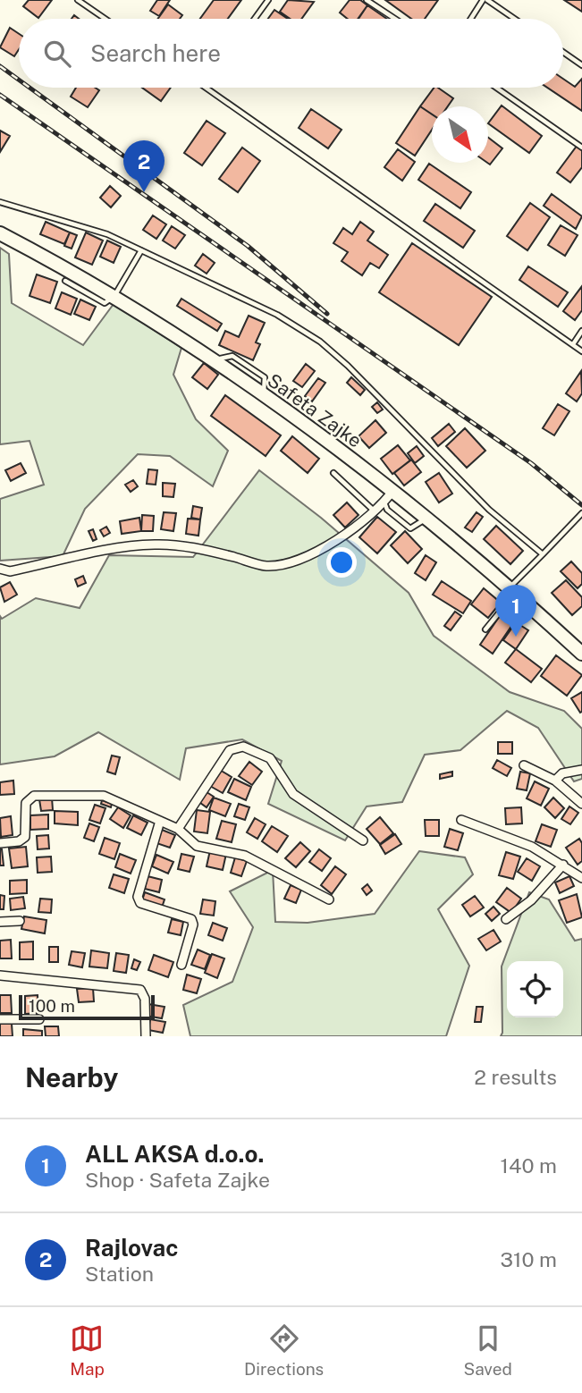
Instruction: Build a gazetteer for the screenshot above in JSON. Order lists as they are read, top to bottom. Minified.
{"streets":{"main road":["Safeta Zajke"]},"scale_bar":"100 m","north":"bottom right","page":{"search":"Search here","pins":["2","1"],"scale":"100 m","heading":["Nearby","2 results"],"list":[{"mark":"1","name":"ALL AKSA d.o.o.","note":"Shop · Safeta Zajke","value":"140 m"},{"mark":"2","name":"Rajlovac","note":"Station","value":"310 m"}],"nav":["Map","Directions","Saved"]}}
